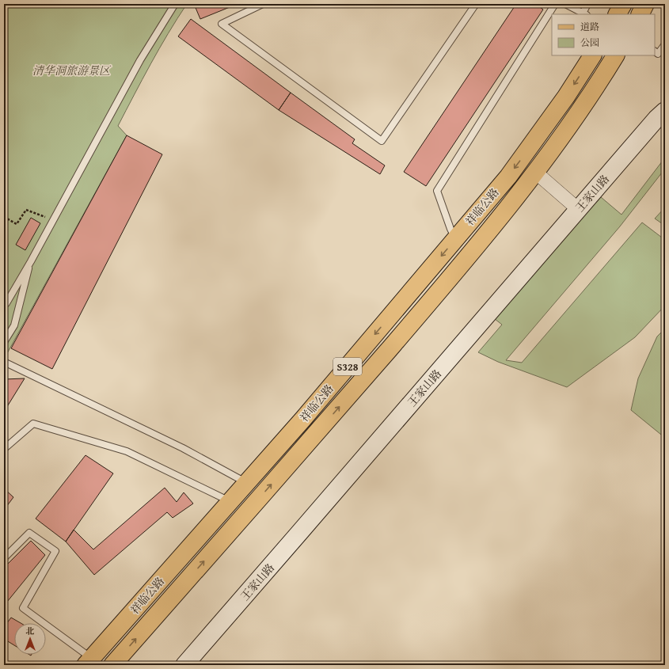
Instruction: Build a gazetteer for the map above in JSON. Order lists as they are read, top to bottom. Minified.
{"streets":{"main road":["祥临公路","S328"],"street":["王家山路"]},"parks":["清华洞旅游景区"],"legend":["道路","公园"],"north":"top"}
